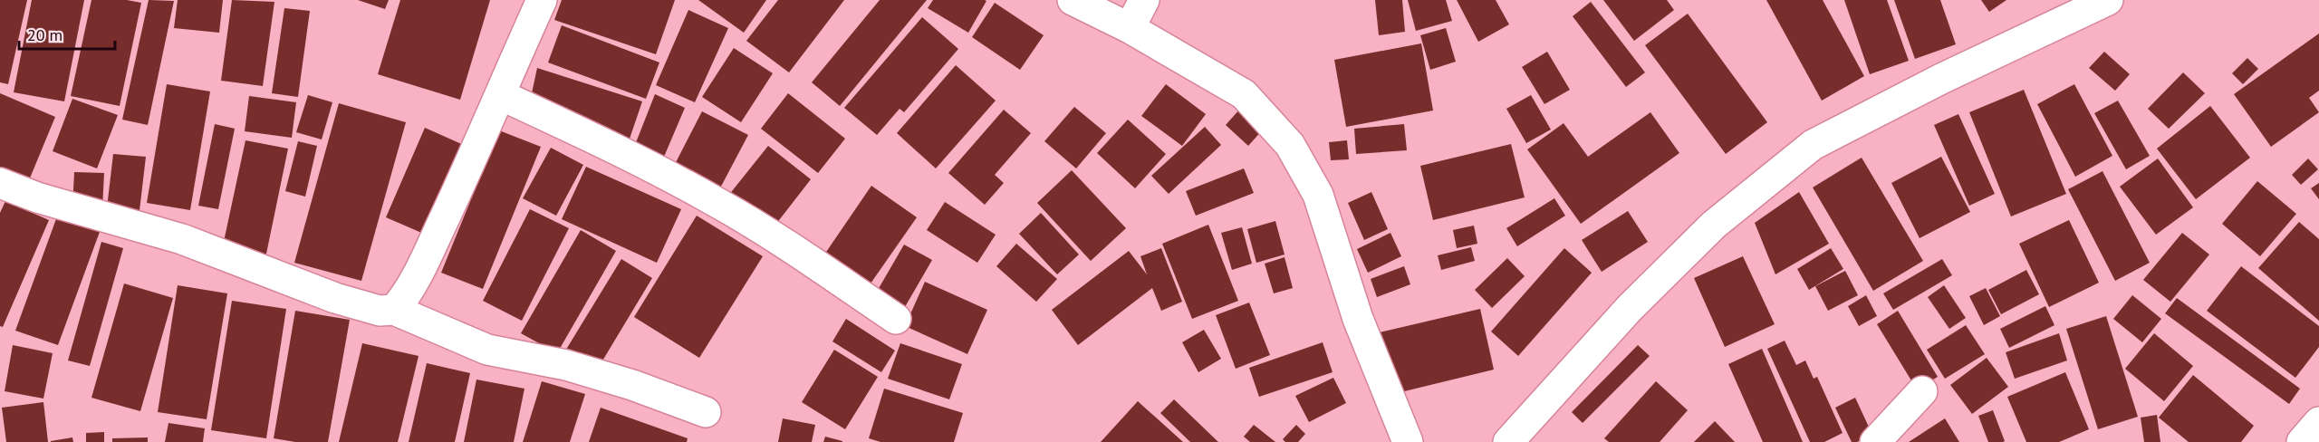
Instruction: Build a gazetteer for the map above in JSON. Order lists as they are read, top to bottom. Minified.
{"scale_bar":"20 m"}
